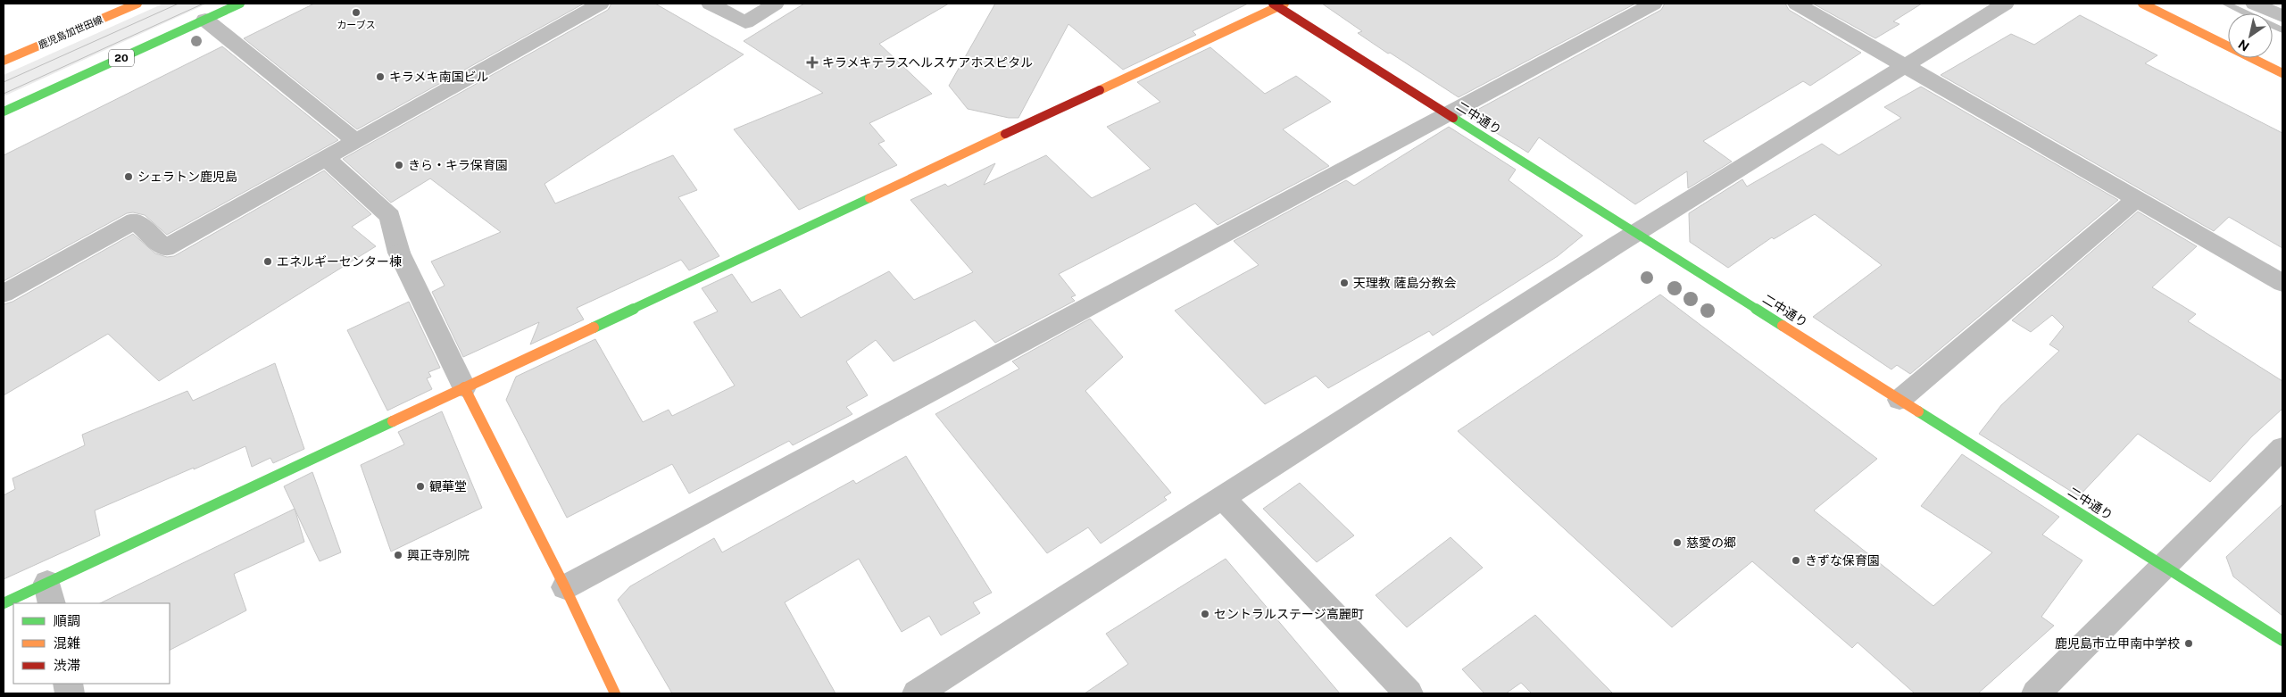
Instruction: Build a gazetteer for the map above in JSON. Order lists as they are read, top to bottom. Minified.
{"streets":{"street":["鹿児島加世田線","20","二中通り"]},"places":{"other":["カーブス","キラメキ南国ビル","きら・キラ保育園","シェラトン鹿児島","エネルギーセンター棟","天理教 薩島分教会","観華堂","慈愛の郷","興正寺別院","きずな保育園","セントラルステージ高麗町","鹿児島市立甲南中学校"],"health":["キラメキテラスヘルスケアホスピタル"]},"legend":["順調","混雑","渋滞"],"north":"bottom left"}
